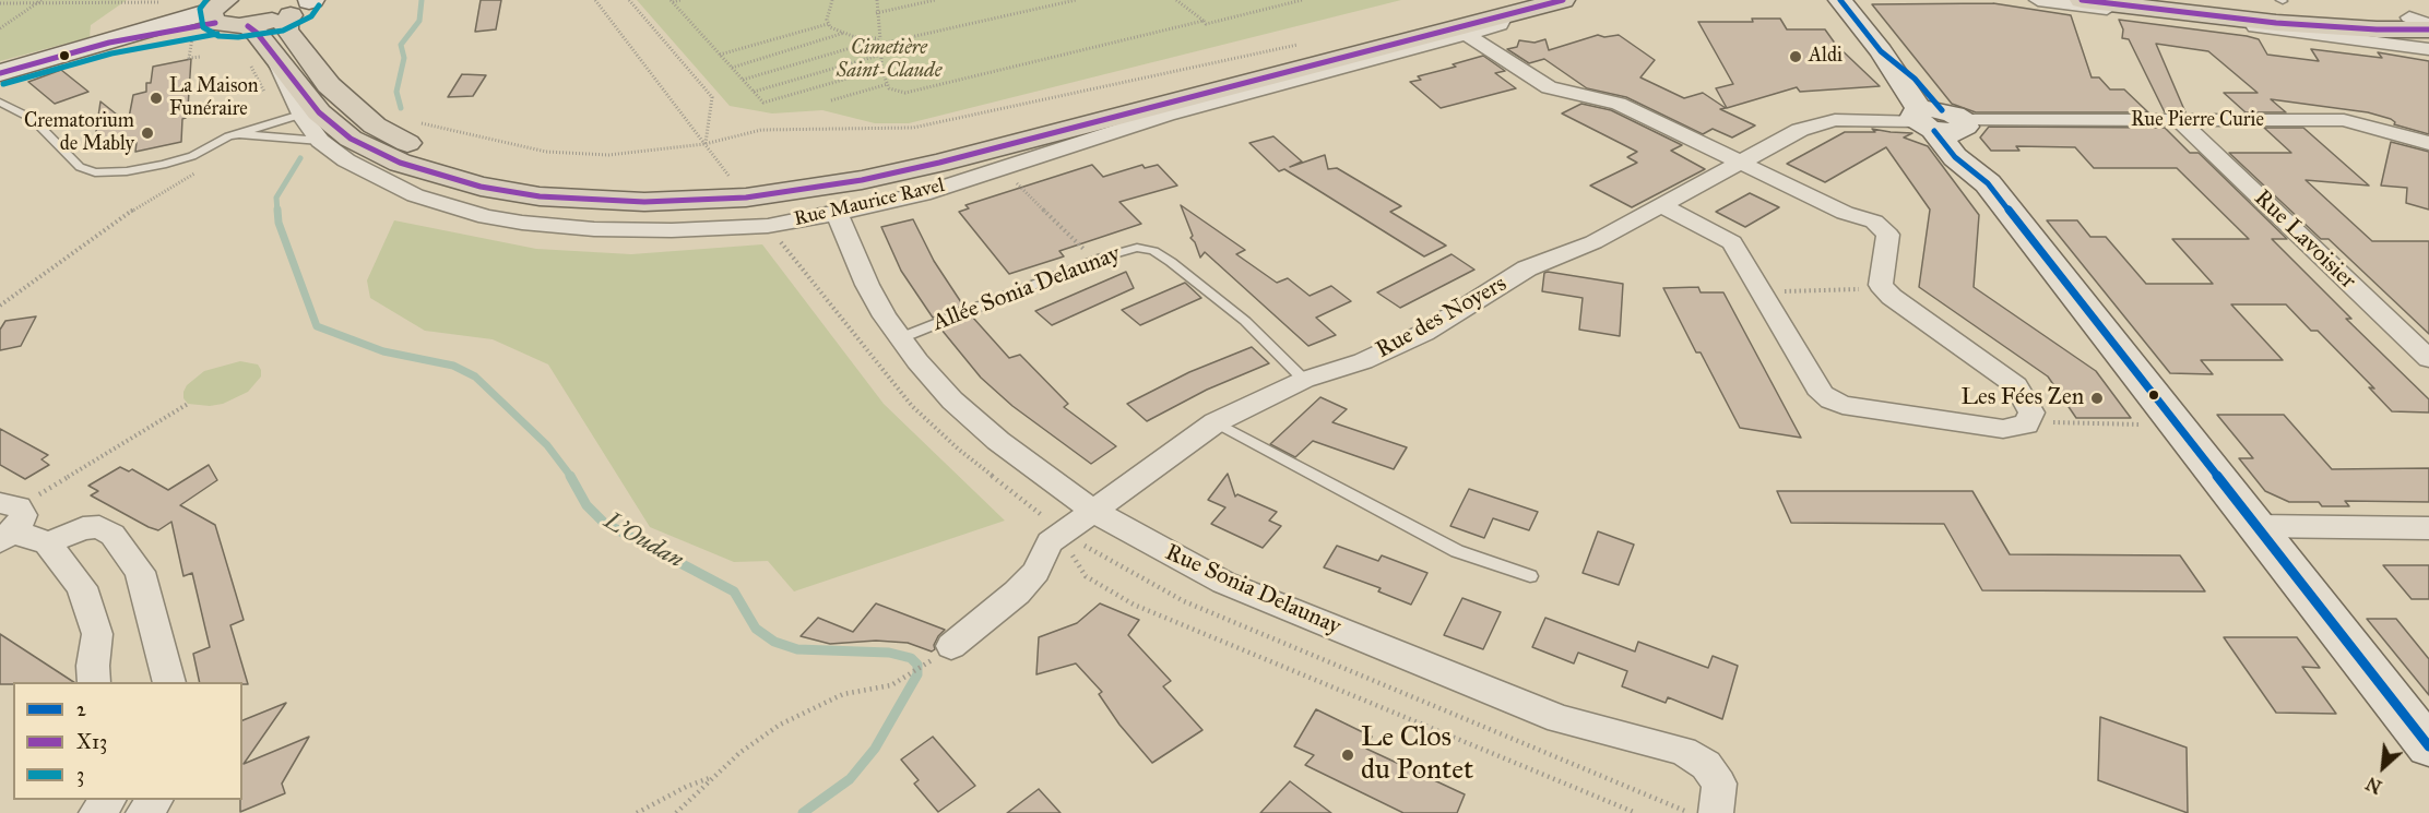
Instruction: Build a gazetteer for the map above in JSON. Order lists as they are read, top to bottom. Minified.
{"streets":{"street":["Rue Pierre Curie","Rue Maurice Ravel","Rue Lavoisier","Rue des Noyers","Rue Sonia Delaunay"],"lane":["Allée Sonia Delaunay"]},"crossings":[["Rue Pierre Curie","Rue Lavoisier"],["Rue Pierre Curie","Rue des Noyers"],["Rue Maurice Ravel","Rue Sonia Delaunay"],["Allée Sonia Delaunay","Rue des Noyers"],["Allée Sonia Delaunay","Rue Sonia Delaunay"],["Rue des Noyers","Rue Sonia Delaunay"]],"water":["L'Oudan"],"parks":["Cimetière Saint-Claude"],"places":["Aldi","La Maison Funéraire","Crematorium de Mably","Les Fées Zen","Le Clos du Pontet"],"lines":["transit line 2","transit line X13","transit line 3"],"legend":["2","X13","3"],"north":"bottom left"}
